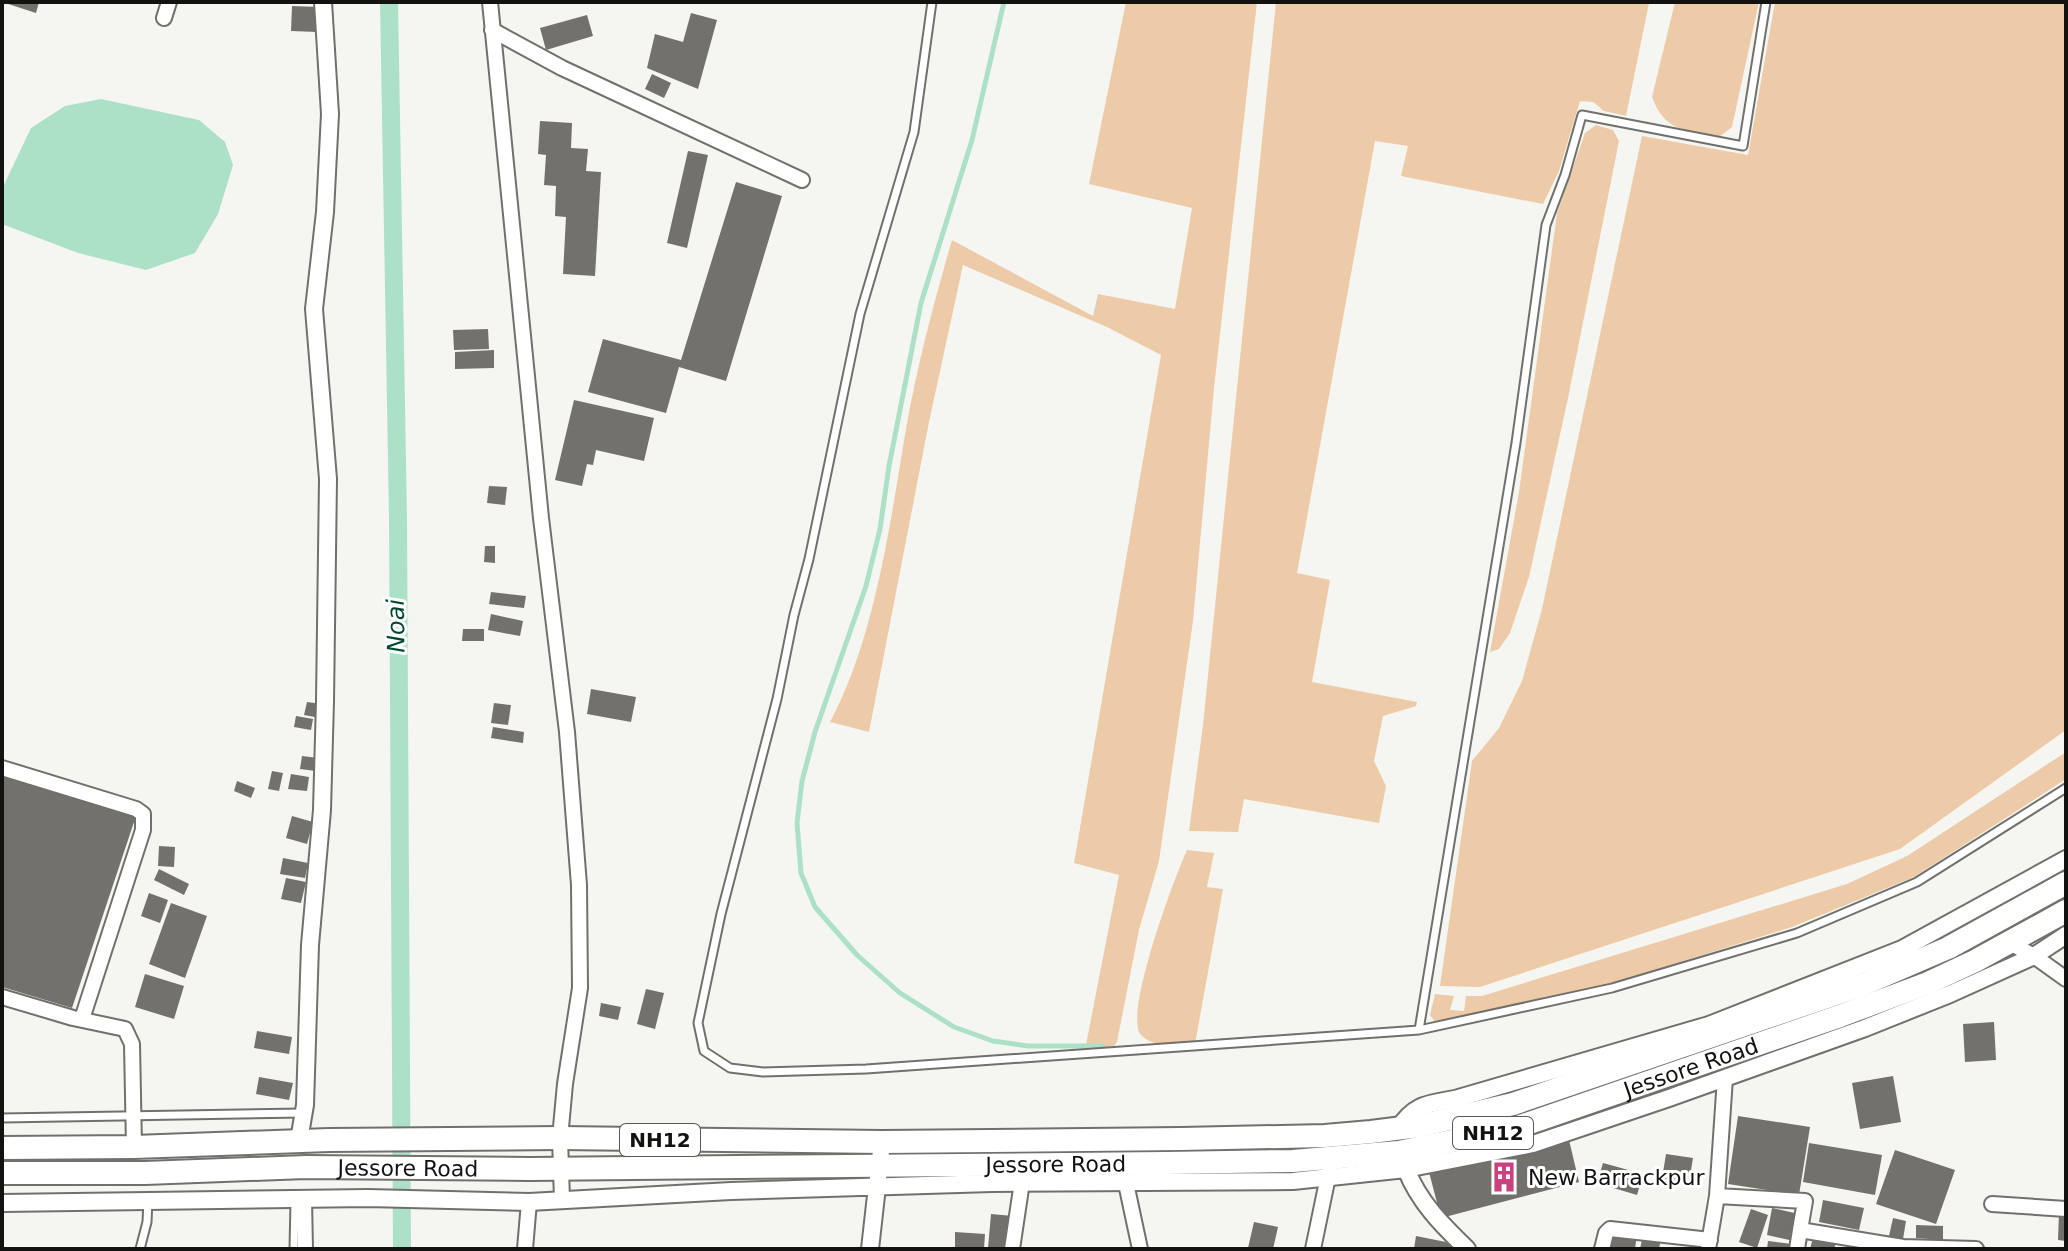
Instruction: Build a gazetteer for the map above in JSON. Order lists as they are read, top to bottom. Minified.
{"streets":{"highway":["Jessore Road","NH12"]},"water":["Noai"],"places":{"building":["New Barrackpur"]}}
